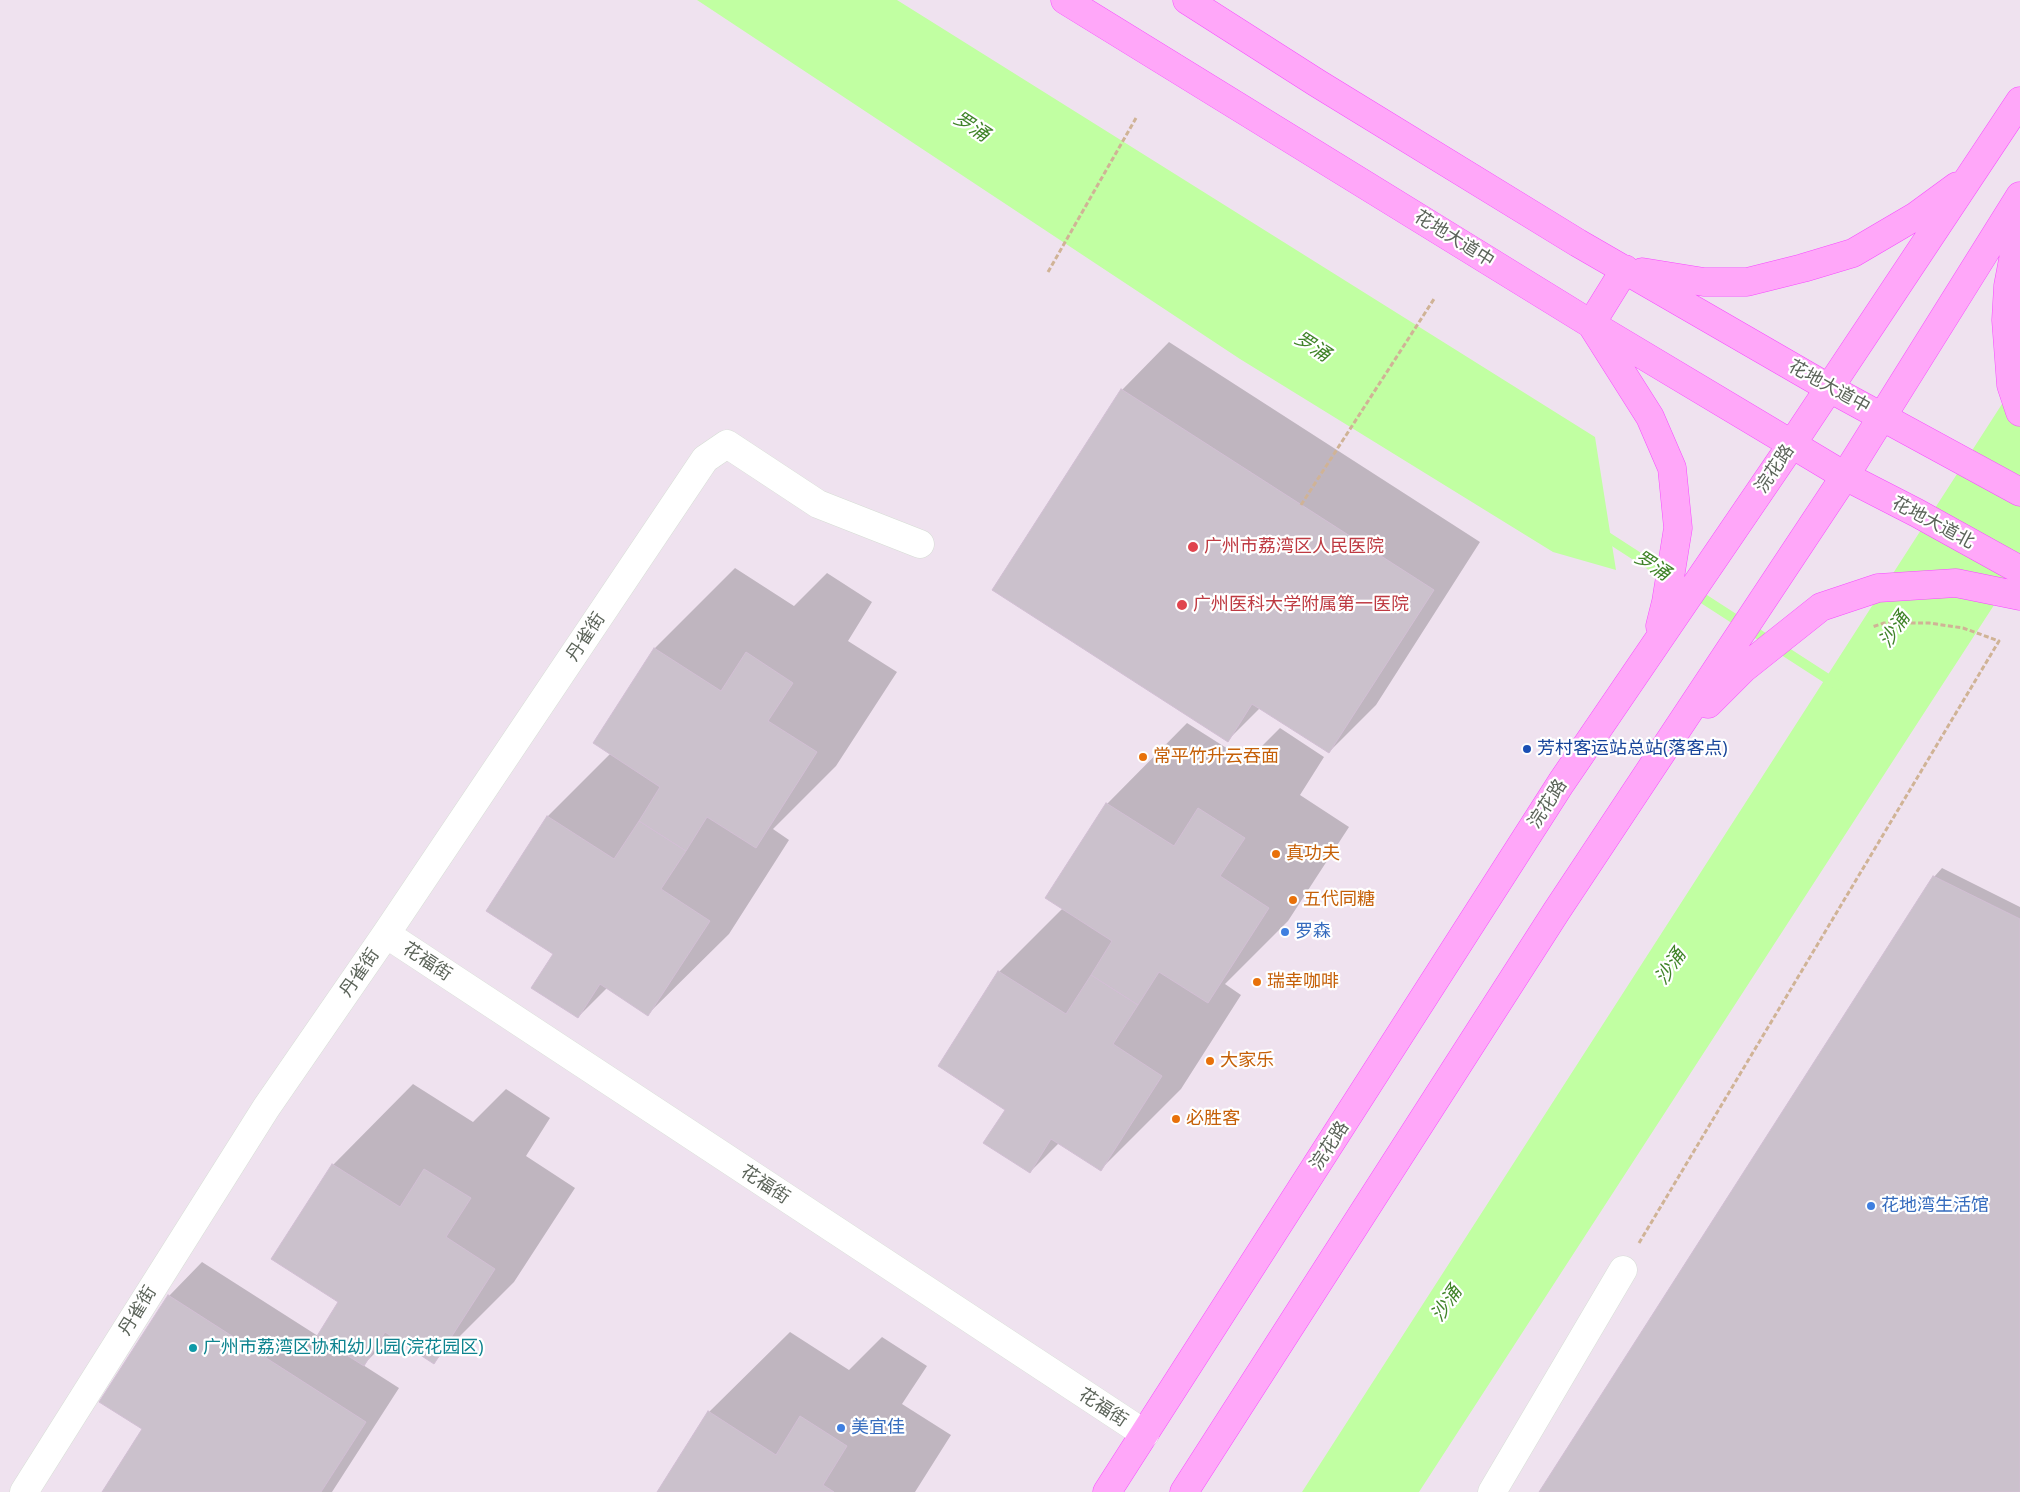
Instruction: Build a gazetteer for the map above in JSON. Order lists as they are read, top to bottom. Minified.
{"streets":{"main road":["花地大道中","浣花路","花地大道北"],"street":["丹雀街","花福街"]},"crossings":[["花地大道中","浣花路"],["花地大道中","花地大道北"],["浣花路","花福街"],["丹雀街","花福街"]],"water":["罗涌","沙涌"],"places":["广州市荔湾区人民医院","广州医科大学附属第一医院","芳村客运站总站(落客点)","常平竹升云吞面","真功夫","五代同糖","罗森","瑞幸咖啡","大家乐","必胜客","花地湾生活馆","广州市荔湾区协和幼儿园(浣花园区)","美宜佳"]}
